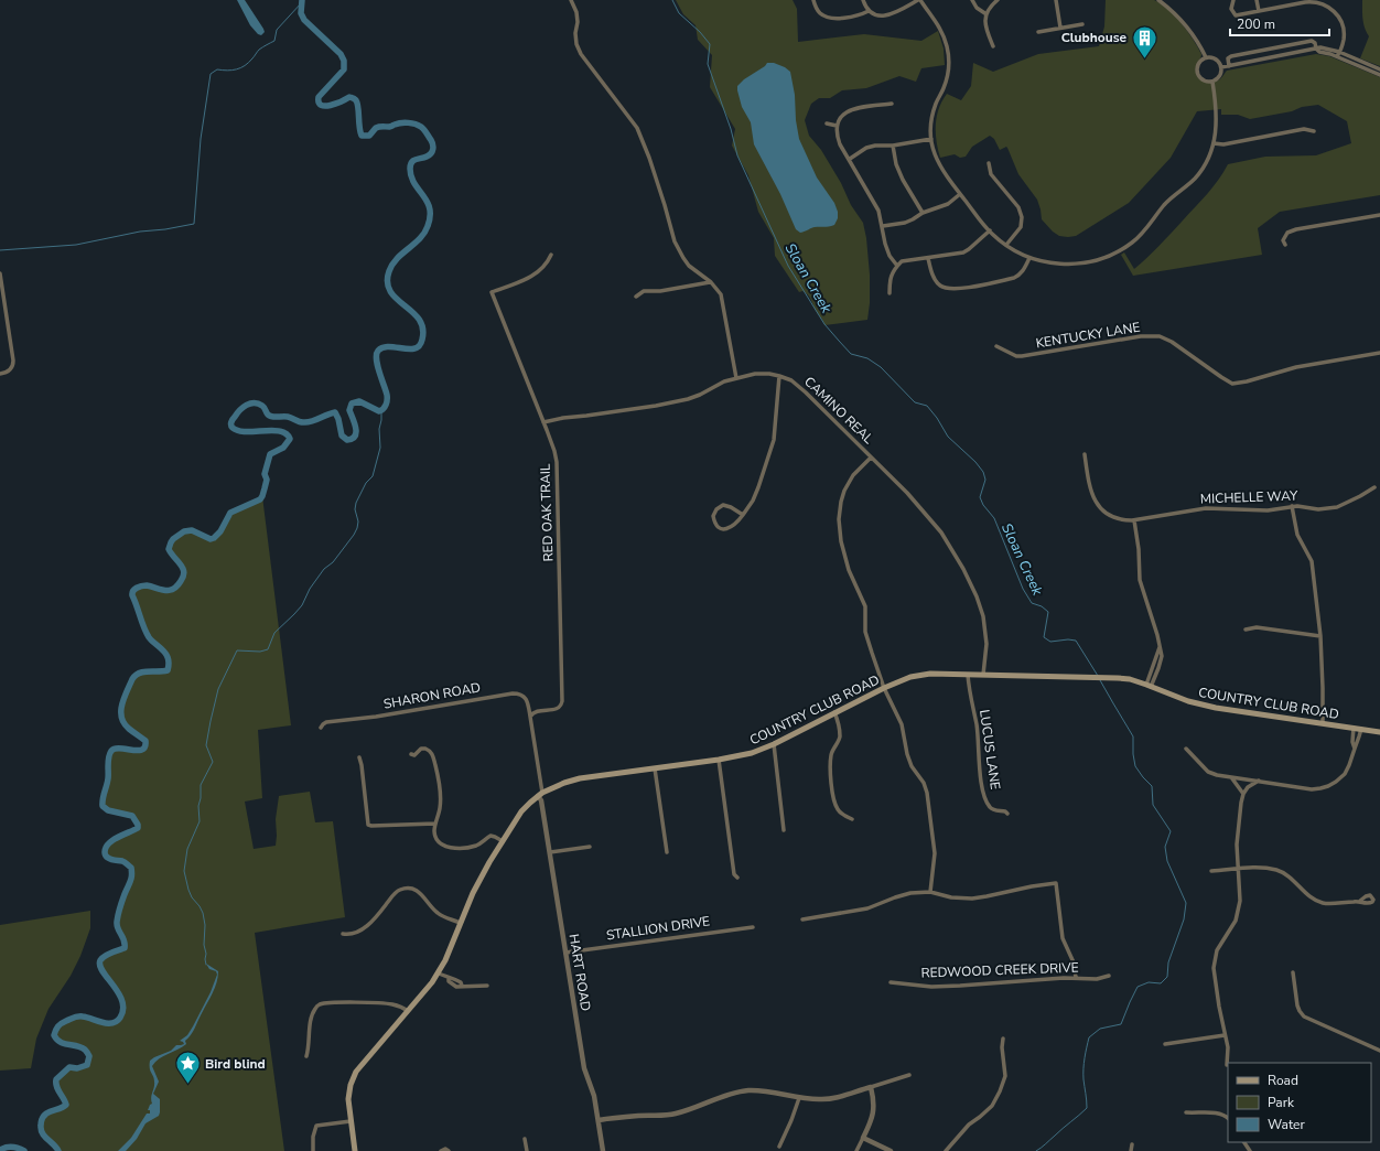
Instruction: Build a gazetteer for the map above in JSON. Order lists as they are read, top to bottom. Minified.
{"streets":{"main road":["COUNTRY CLUB ROAD"],"street":["KENTUCKY LANE","CAMINO REAL","MICHELLE WAY","RED OAK TRAIL","SHARON ROAD","LUCUS LANE","STALLION DRIVE","REDWOOD CREEK DRIVE","HART ROAD"]},"crossings":[["CAMINO REAL","RED OAK TRAIL"],["CAMINO REAL","COUNTRY CLUB ROAD"],["RED OAK TRAIL","SHARON ROAD"],["COUNTRY CLUB ROAD","LUCUS LANE"],["COUNTRY CLUB ROAD","HART ROAD"],["STALLION DRIVE","HART ROAD"]],"water":["Sloan Creek"],"places":{"building":["Clubhouse"],"place":["Bird blind"]},"legend":["Road","Park","Water"],"scale_bar":"200 m"}
